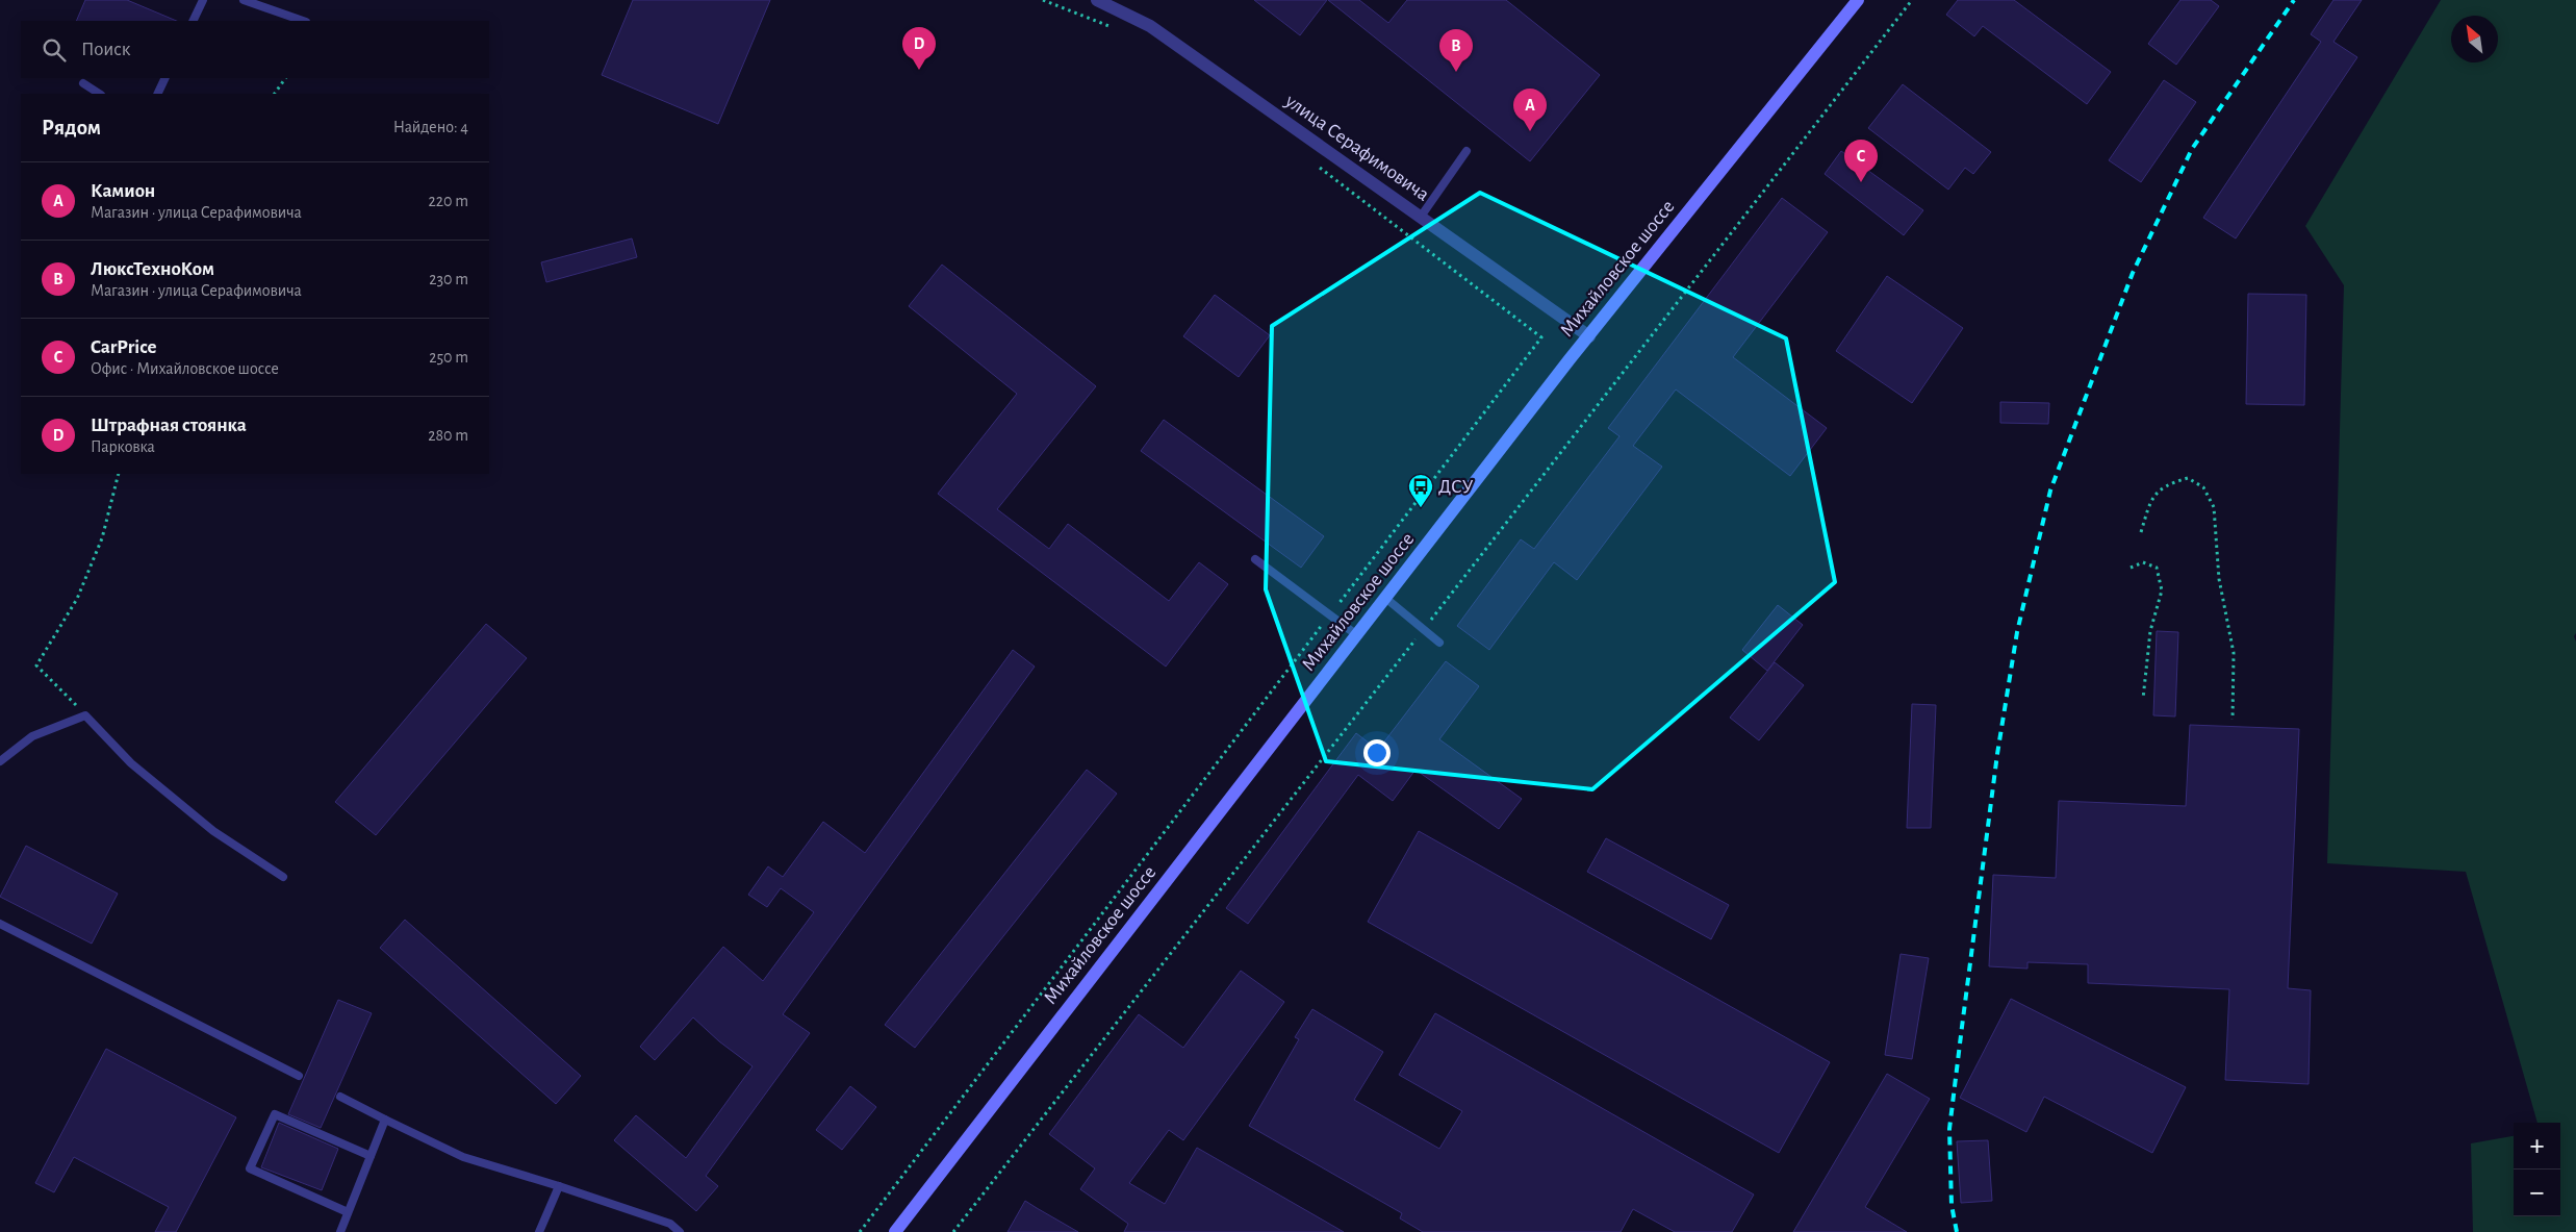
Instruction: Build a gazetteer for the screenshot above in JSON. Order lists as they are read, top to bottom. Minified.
{"streets":{"main road":["Михайловское шоссе"],"street":["улица Серафимовича"]},"crossings":[["улица Серафимовича","Михайловское шоссе"]],"places":{"bus stop":["ДСУ"]},"north":"top left","page":{"search":"Поиск","pins":["D","B","A","C"],"heading":["Рядом","Найдено: 4"],"list":[{"mark":"A","name":"Камион","note":"Магазин · улица Серафимовича","value":"220 m"},{"mark":"B","name":"ЛюксТехноКом","note":"Магазин · улица Серафимовича","value":"230 m"},{"mark":"C","name":"CarPrice","note":"Офис · Михайловское шоссе","value":"250 m"},{"mark":"D","name":"Штрафная стоянка","note":"Парковка","value":"280 m"}],"map_buttons":["+","−"]}}
